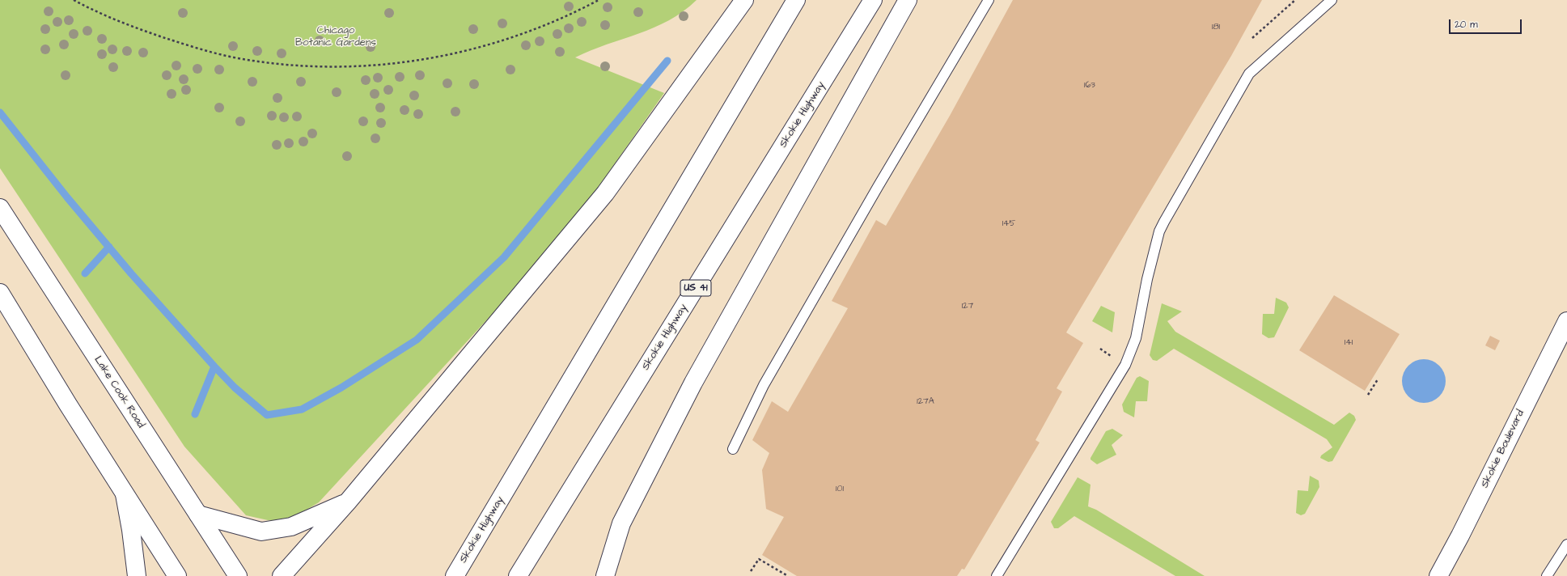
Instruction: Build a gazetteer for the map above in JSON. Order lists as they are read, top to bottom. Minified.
{"streets":{"main road":["Skokie Highway","US 41","Lake Cook Road","Skokie Boulevard"]},"parks":["Chicago Botanic Gardens"],"house_numbers":["181","163","145","127","141","127A","101"],"scale_bar":"20 m"}
